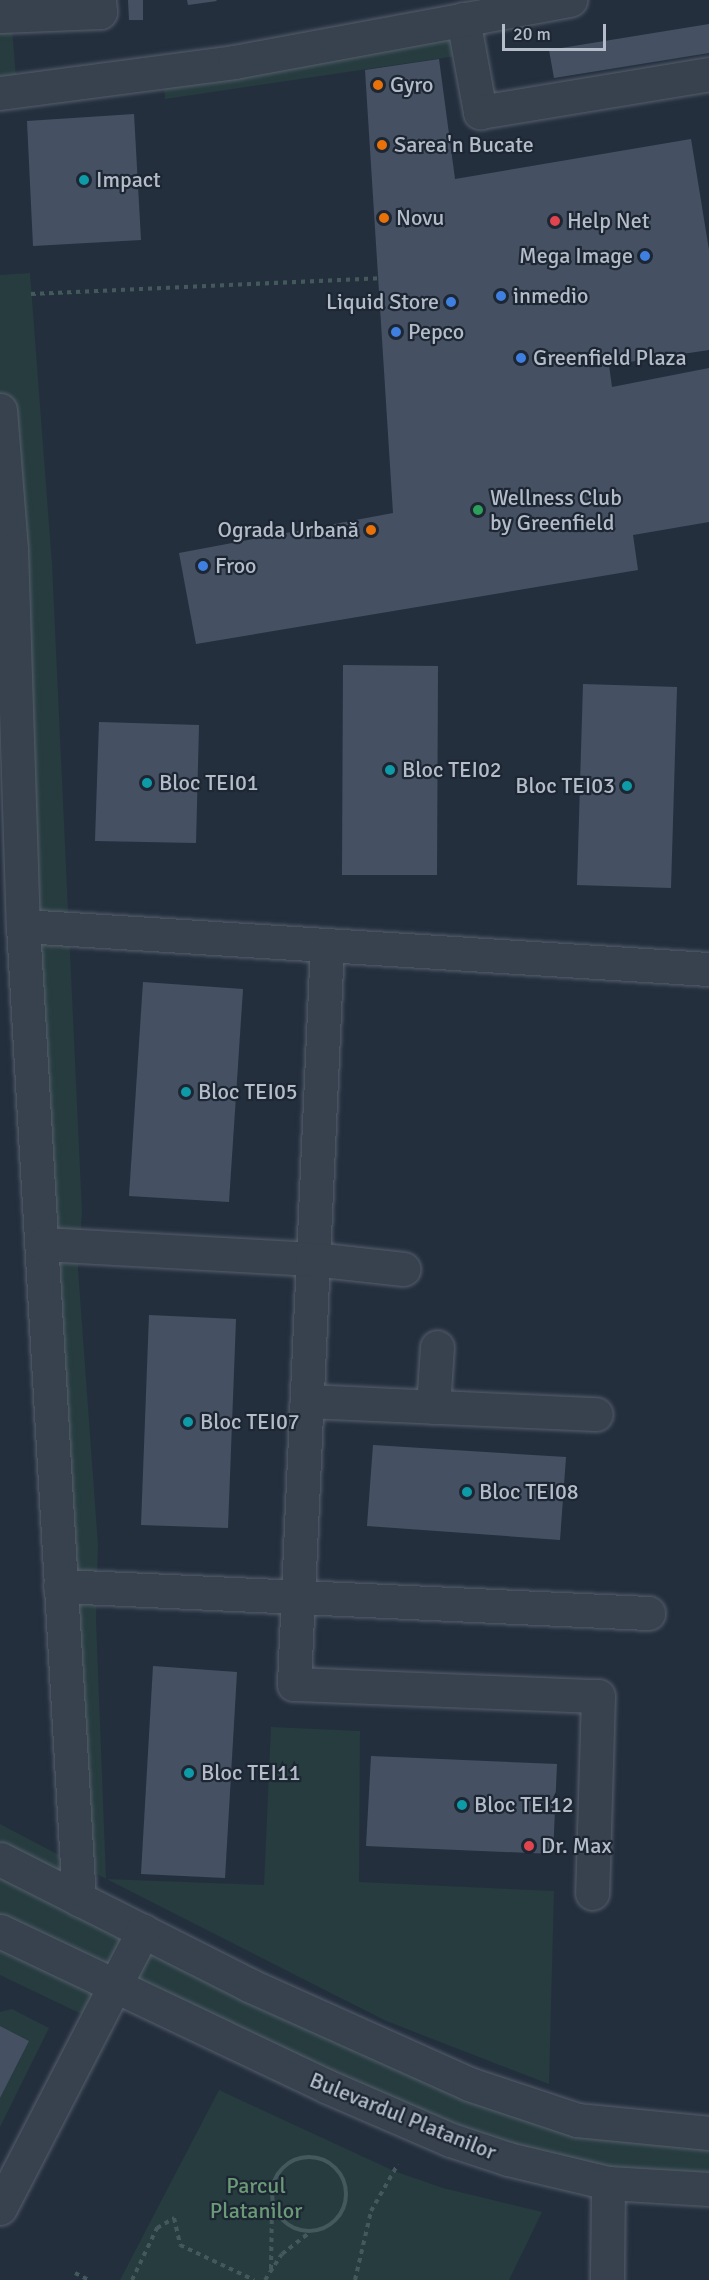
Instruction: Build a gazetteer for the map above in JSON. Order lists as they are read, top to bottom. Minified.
{"streets":{"street":["Bulevardul Platanilor"]},"parks":["Parcul Platanilor"],"places":["Gyro","Sarea'n Bucate","Impact","Novu","Help Net","Mega Image","inmedio","Liquid Store","Pepco","Greenfield Plaza","Wellness Club by Greenfield","Ograda Urbană","Froo","Bloc TEI02","Bloc TEI01","Bloc TEI03","Bloc TEI05","Bloc TEI07","Bloc TEI08","Bloc TEI11","Bloc TEI12","Dr. Max"],"scale_bar":"20 m"}
